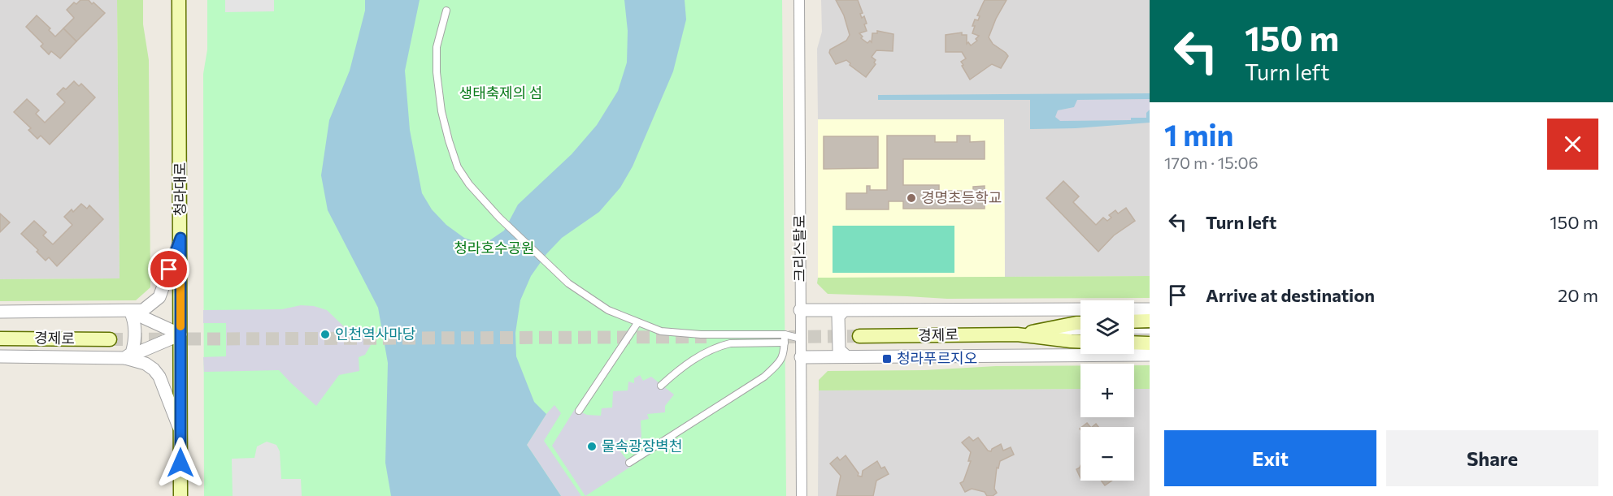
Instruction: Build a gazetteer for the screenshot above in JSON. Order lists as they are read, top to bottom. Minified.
{"streets":{"main road":["청라대로","경제로"],"street":["크리스탈로"]},"parks":["생태축제의 섬","청라호수공원"],"places":{"other":["경명초등학교","인천역사마당","물속광장벽천"],"transit":["청라푸르지오"]},"page":{"turn":["150 m","Turn left"],"heading":["1 min","170 m · 15:06"],"list":[{"name":"Turn left","value":"150 m"},{"name":"Arrive at destination","value":"20 m"}],"map_buttons":["+","−"],"buttons":["Exit","Share"]}}
